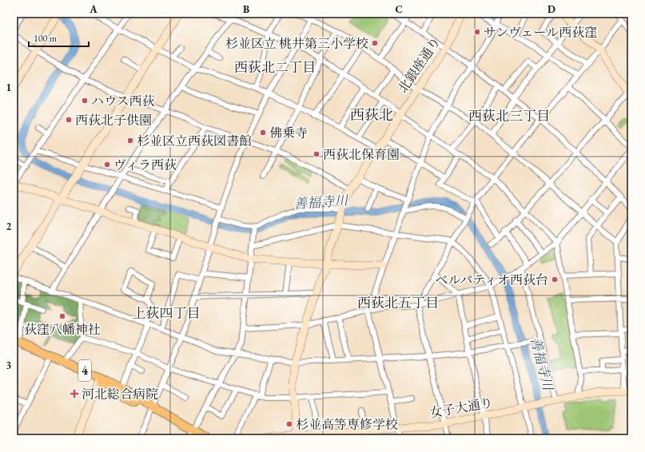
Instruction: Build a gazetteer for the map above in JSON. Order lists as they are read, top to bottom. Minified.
{"streets":{"main road":["4"],"street":["北銀座通り","女子大通り"]},"crossings":[["北銀座通り","女子大通り"]],"districts":["西荻北二丁目","西荻北","西荻北三丁目","西荻北五丁目","上荻四丁目"],"water":["善福寺川"],"places":{"other":["サンヴェール西荻窪","杉並区立 桃井第三小学校","ハウス西荻","西荻北子供園","佛乗寺","杉並区立西荻図書館","西荻北保育園","ヴィラ西荻","ベルパティオ西荻台","荻窪八幡神社","杉並高等専修学校"],"health":["河北総合病院"]},"scale_bar":"100 m","grid":{"columns":["A","B","C","D"],"rows":["1","2","3"]}}
